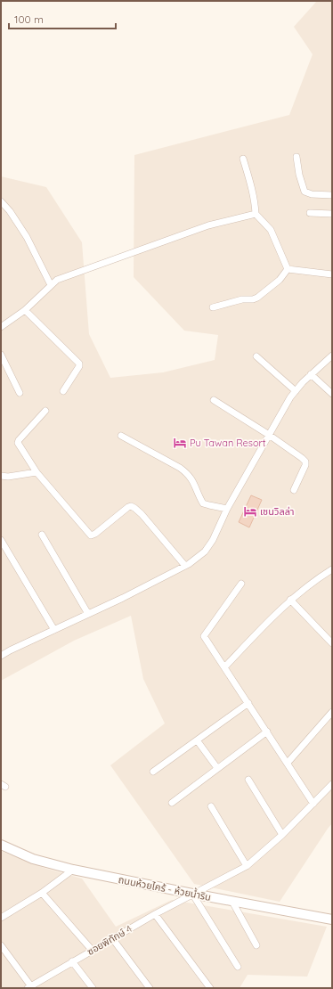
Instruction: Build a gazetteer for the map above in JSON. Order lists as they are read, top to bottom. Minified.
{"streets":{"main road":["ถนนห้วยไคร้ - ห้วยน้ำริน"],"street":["ซอยพิทักษ์ 4"]},"crossings":[["ถนนห้วยไคร้ - ห้วยน้ำริน","ซอยพิทักษ์ 4"]],"places":{"hotel":["Pu Tawan Resort","เซนวิลล่า"]},"scale_bar":"100 m"}
